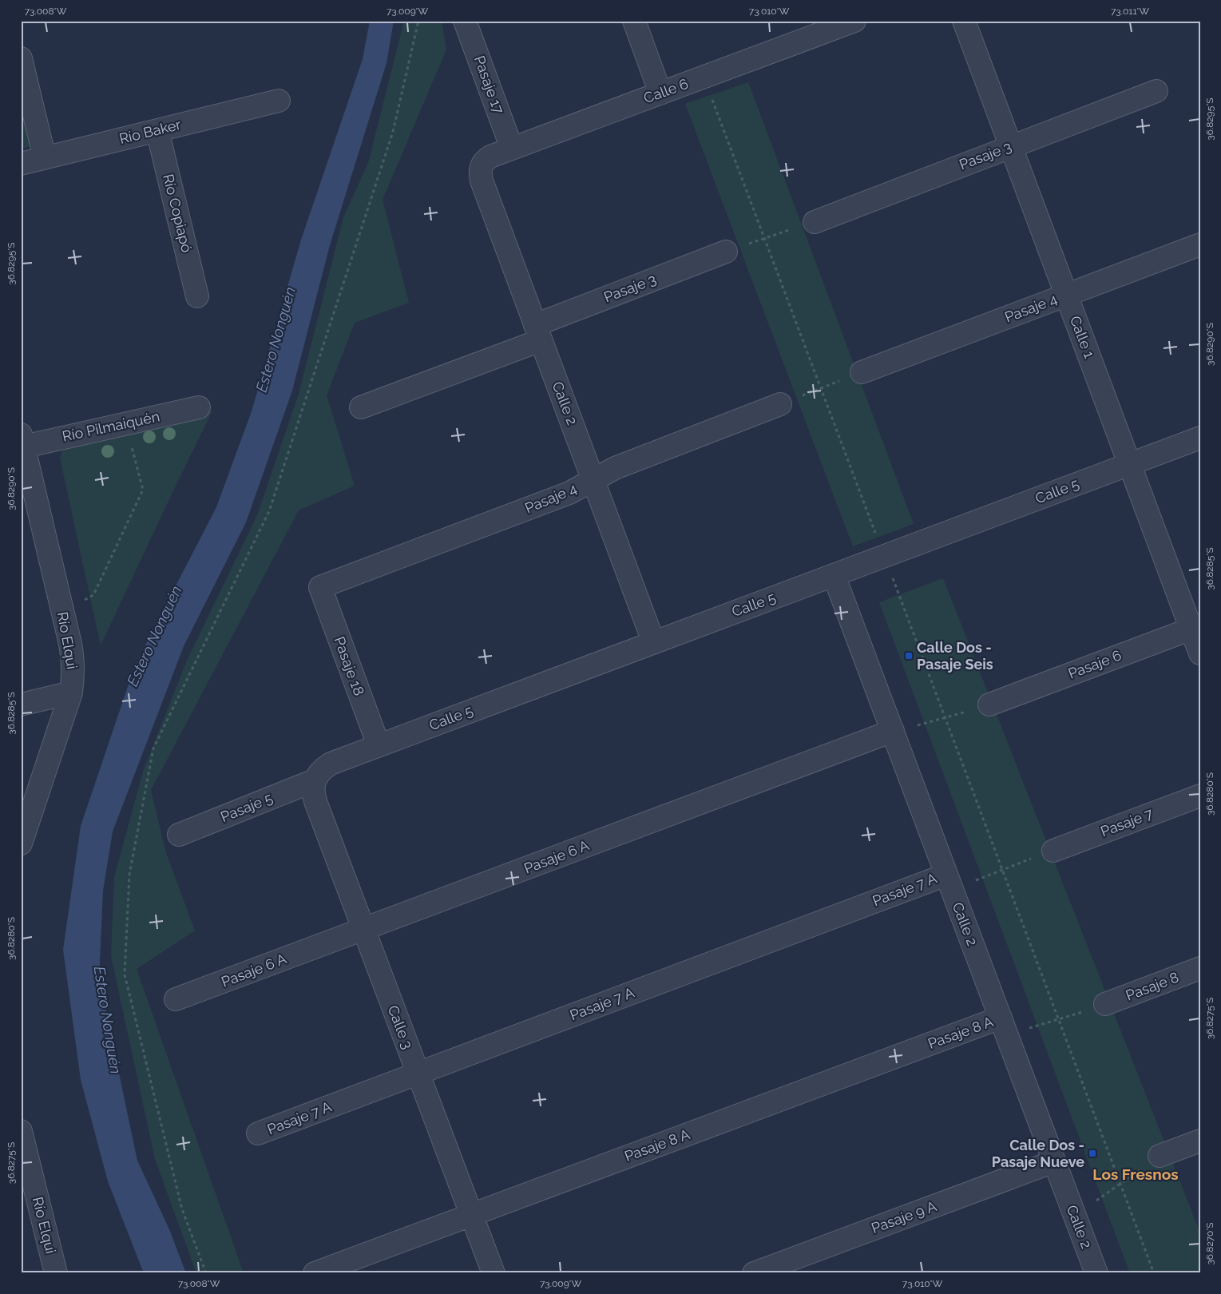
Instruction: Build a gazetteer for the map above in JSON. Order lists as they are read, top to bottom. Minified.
{"streets":{"street":["Pasaje 17","Calle 6","Río Baker","Pasaje 3","Río Copiapó","Pasaje 4","Calle 1","Calle 2","Río Pilmaiquén","Calle 5","Río Elqui","Pasaje 6","Pasaje 18","Pasaje 5","Pasaje 7","Pasaje 6 A","Pasaje 7 A","Pasaje 8","Calle 3","Pasaje 8 A","Pasaje 9 A"]},"crossings":[["Pasaje 17","Calle 6"],["Calle 6","Calle 2"],["Río Baker","Río Copiapó"],["Pasaje 3","Calle 1"],["Pasaje 3","Calle 2"],["Pasaje 4","Calle 1"],["Pasaje 4","Calle 2"],["Pasaje 4","Pasaje 18"],["Calle 1","Calle 5"],["Calle 1","Pasaje 6"],["Calle 2","Calle 5"],["Calle 2","Pasaje 6 A"],["Calle 2","Pasaje 7 A"],["Calle 2","Pasaje 8 A"],["Calle 2","Pasaje 9 A"],["Río Pilmaiquén","Río Elqui"],["Calle 5","Pasaje 18"],["Calle 5","Pasaje 5"],["Calle 5","Calle 3"],["Pasaje 5","Calle 3"],["Pasaje 6 A","Calle 3"],["Pasaje 7 A","Calle 3"],["Calle 3","Pasaje 8 A"]],"districts":["Los Fresnos"],"water":["Estero Nonguén"],"places":{"transit":["Calle Dos - Pasaje Seis","Calle Dos - Pasaje Nueve"]},"coordinates":["73.008°W","73.009°W","73.010°W","73.011°W","36.8295°S","36.8290°S","36.8285°S","36.8280°S","36.8275°S","36.8270°S"]}
